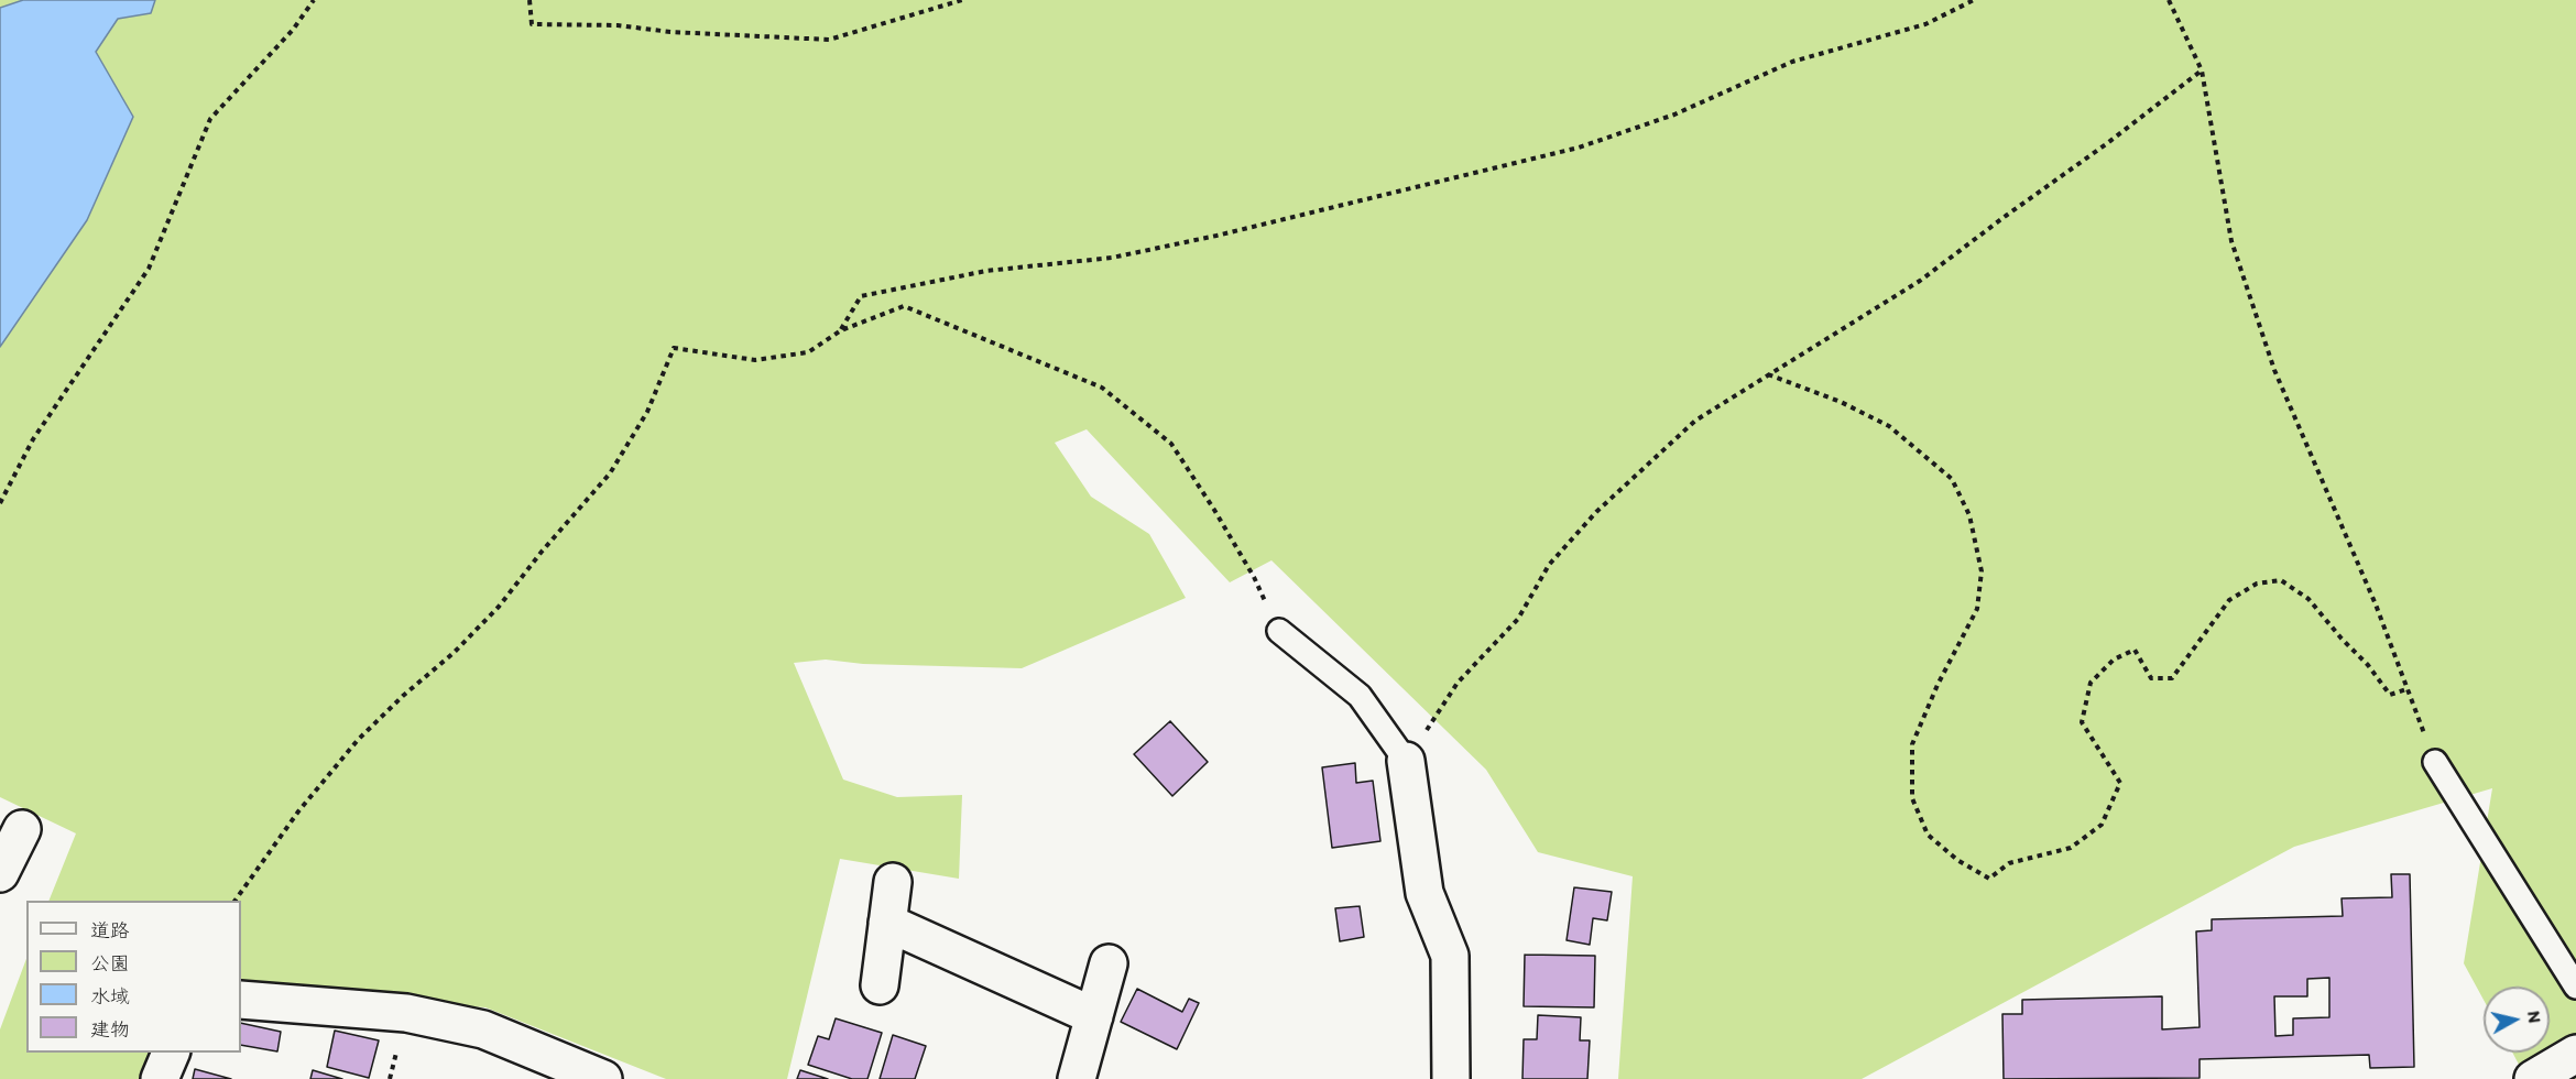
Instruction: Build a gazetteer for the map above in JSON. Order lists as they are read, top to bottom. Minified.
{"legend":["道路","公園","水域","建物"],"north":"right"}
